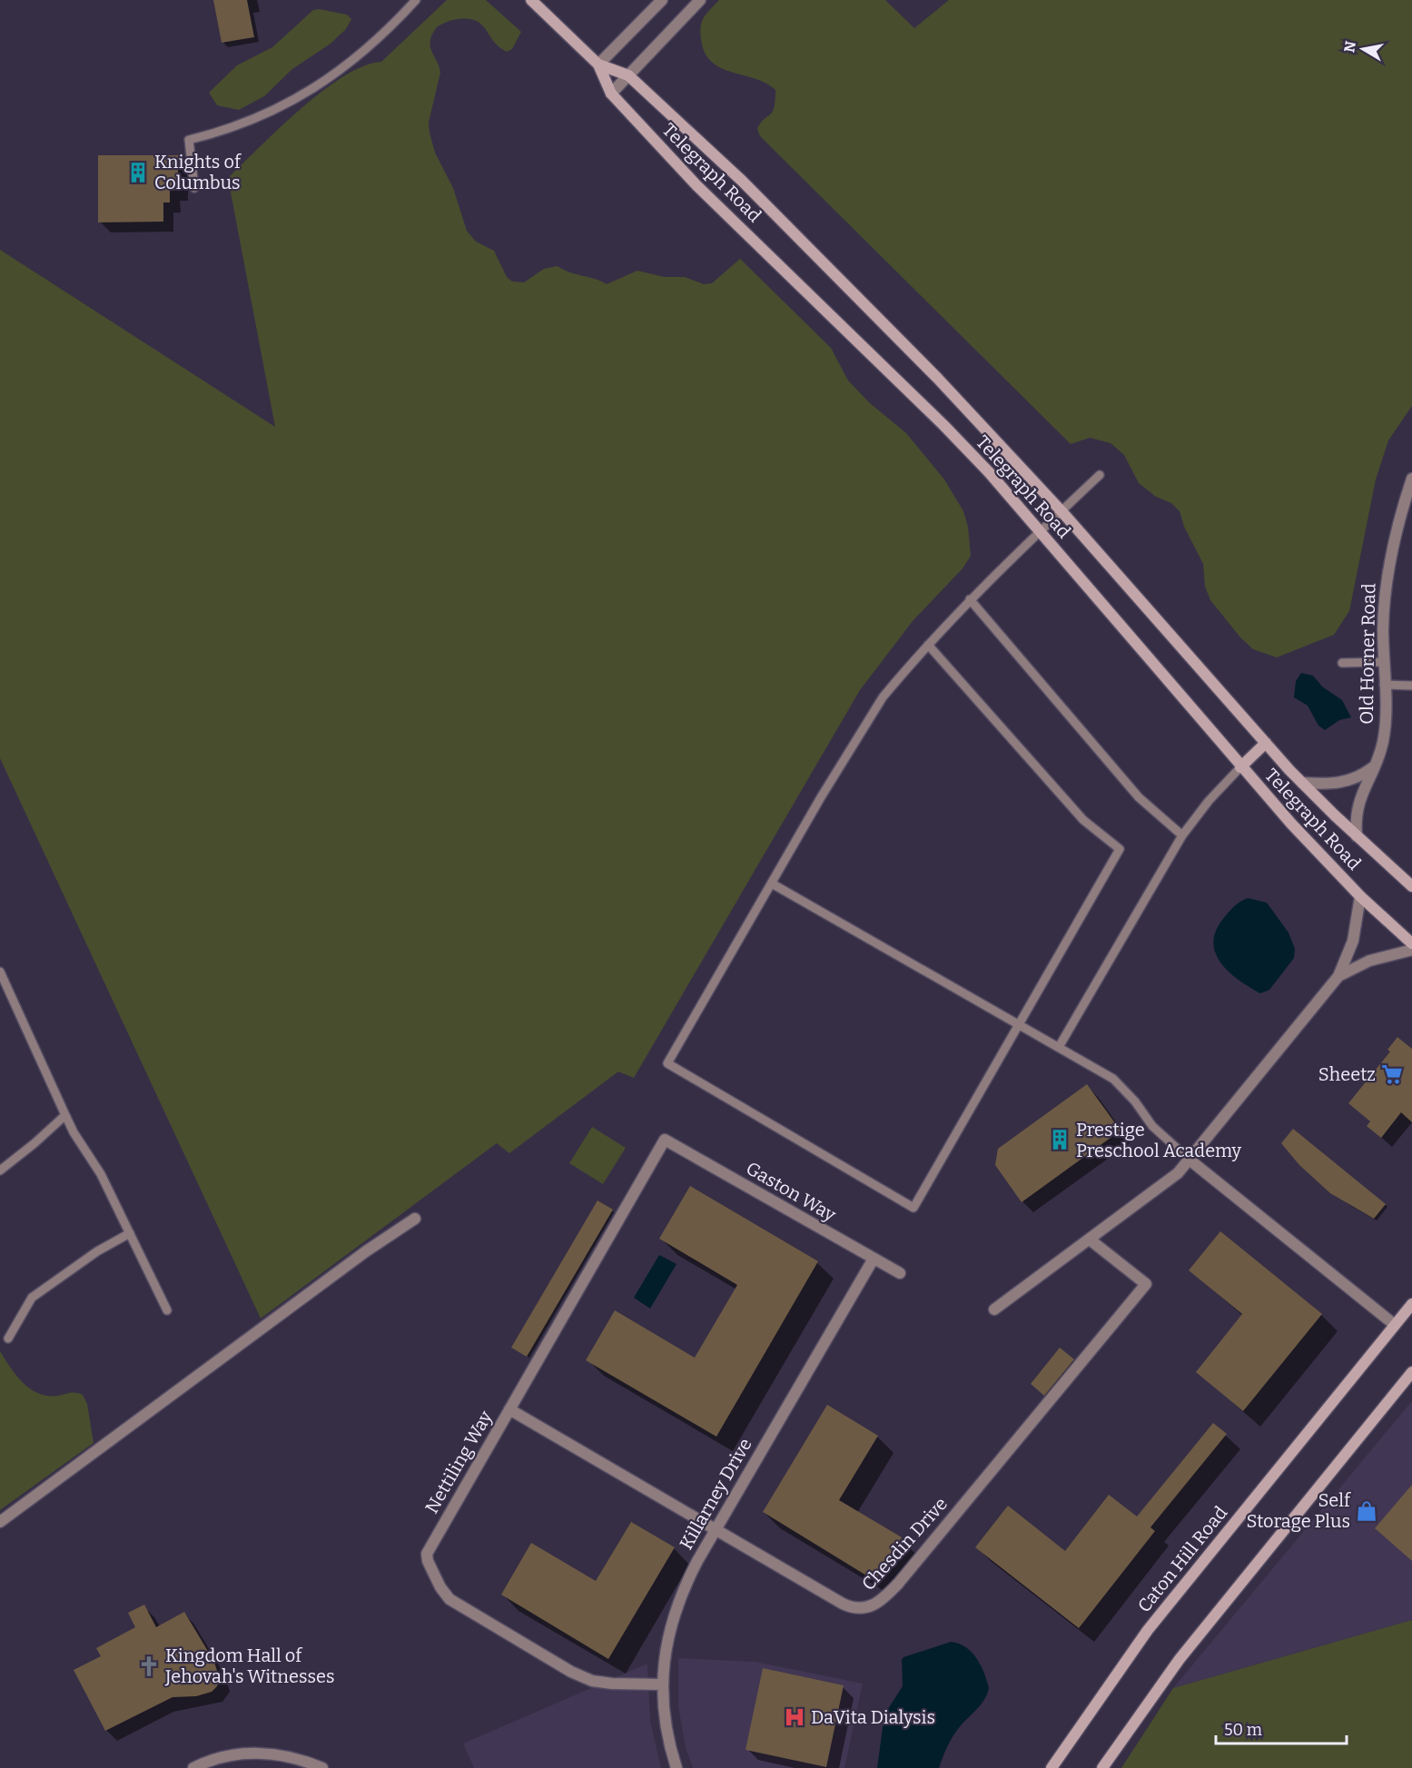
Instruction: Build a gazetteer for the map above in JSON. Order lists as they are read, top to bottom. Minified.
{"streets":{"main road":["Telegraph Road","Caton Hill Road"],"street":["Old Horner Road","Gaston Way","Nettiling Way","Killarney Drive","Chesdin Drive"]},"crossings":[["Telegraph Road","Old Horner Road"],["Gaston Way","Nettiling Way"],["Gaston Way","Killarney Drive"],["Nettiling Way","Killarney Drive"],["Nettiling Way","Chesdin Drive"],["Killarney Drive","Chesdin Drive"]],"places":{"building":["Knights of Columbus","Prestige Preschool Academy"],"supermarket":["Sheetz"],"shop":["Self Storage Plus"],"church":["Kingdom Hall of Jehovah's Witnesses"],"hospital":["DaVita Dialysis"]},"scale_bar":"50 m","north":"left"}
